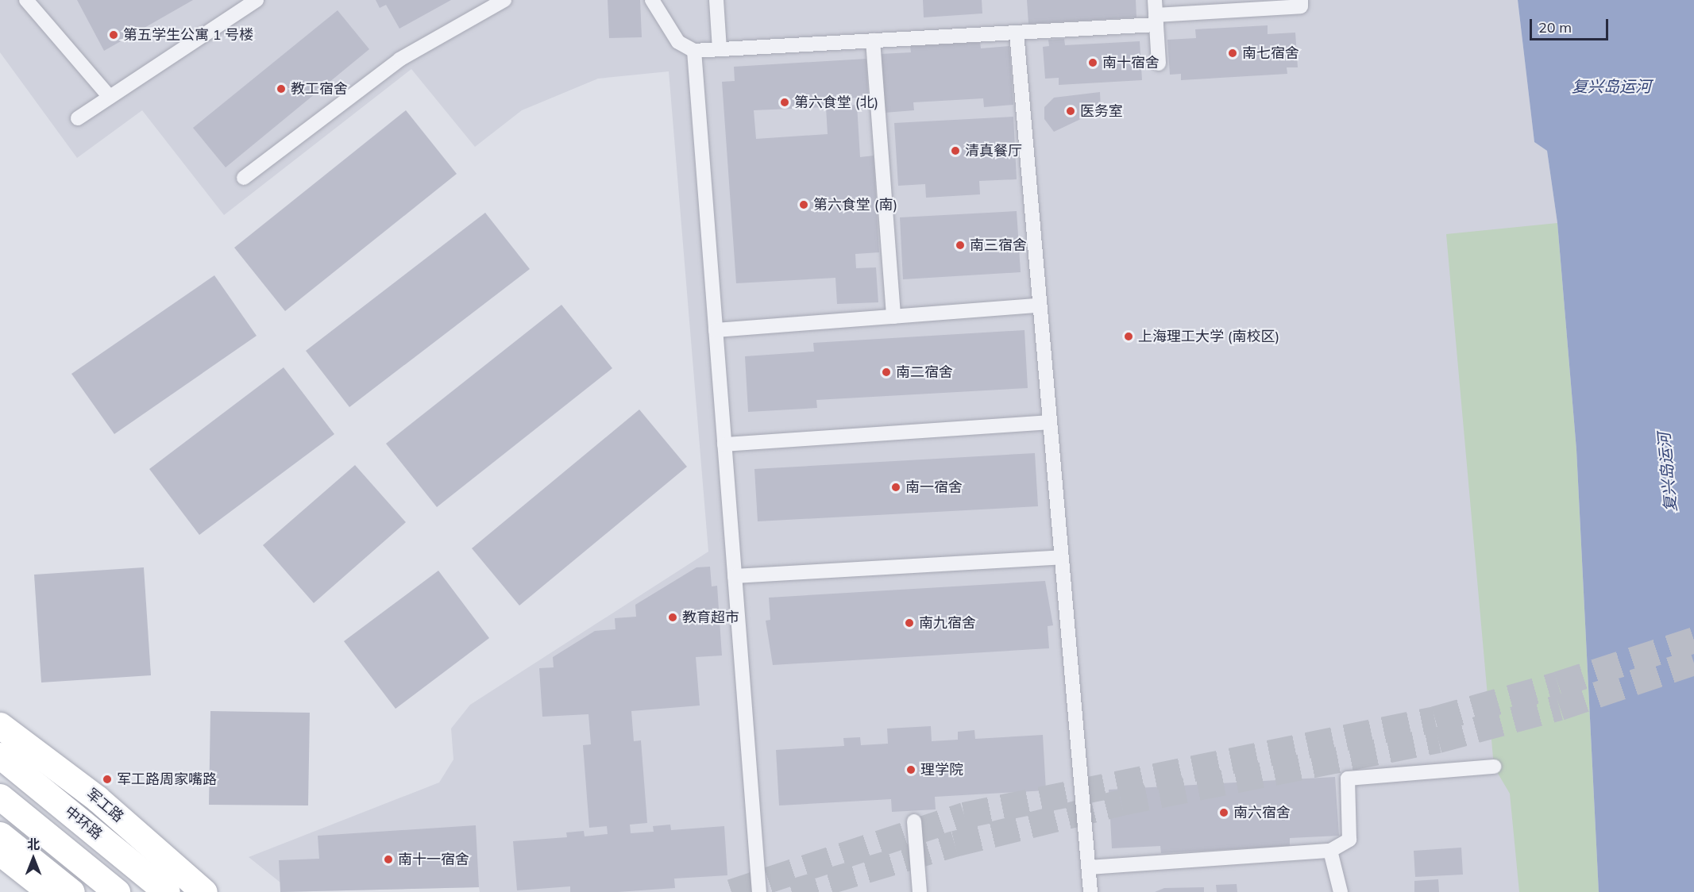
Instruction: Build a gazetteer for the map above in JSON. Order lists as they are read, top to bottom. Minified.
{"streets":{"main road":["军工路","中环路"]},"water":["复兴岛运河"],"places":["第五学生公寓 1 号楼","南七宿舍","南十宿舍","教工宿舍","第六食堂 (北)","医务室","清真餐厅","第六食堂 (南)","南三宿舍","上海理工大学 (南校区)","南二宿舍","南一宿舍","教育超市","南九宿舍","理学院","军工路周家嘴路","南六宿舍","南十一宿舍"],"scale_bar":"20 m","north":"top"}
